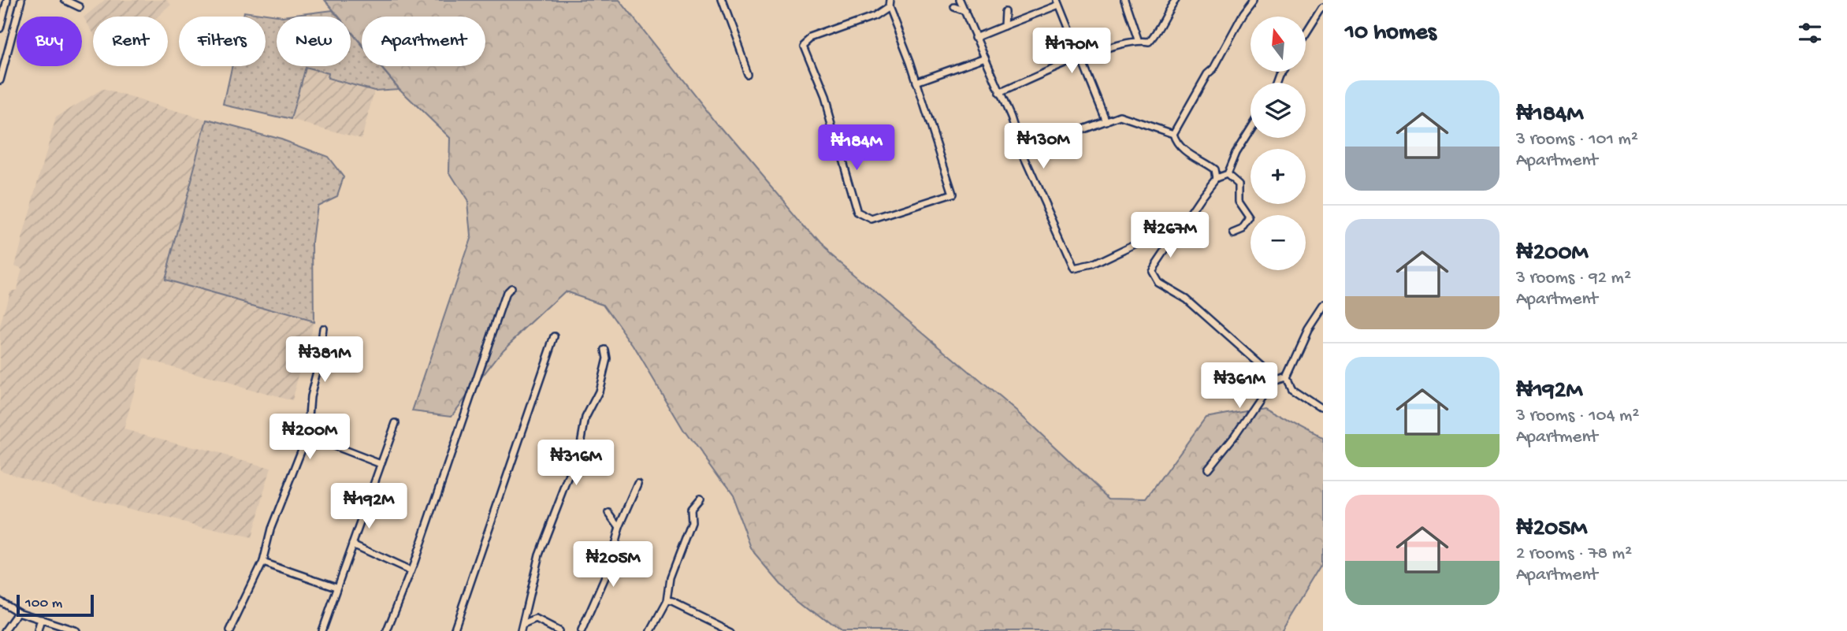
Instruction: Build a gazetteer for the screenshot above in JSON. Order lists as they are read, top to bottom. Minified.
{"scale_bar":"100 m","north":"top","page":{"heading":"10 homes","map_buttons":["+","−"],"chip":["Buy","Rent","Filters","New","Apartment"],"price":["₦170M","₦130M","₦184M","₦267M","₦381M","₦361M","₦200M","₦316M","₦192M","₦205M"],"list":[{"name":"₦184M","note":"3 rooms · 101 m² · Apartment"},{"name":"₦200M","note":"3 rooms · 92 m² · Apartment"},{"name":"₦192M","note":"3 rooms · 104 m² · Apartment"},{"name":"₦205M","note":"2 rooms · 78 m² · Apartment"}],"scale":"100 m"}}
